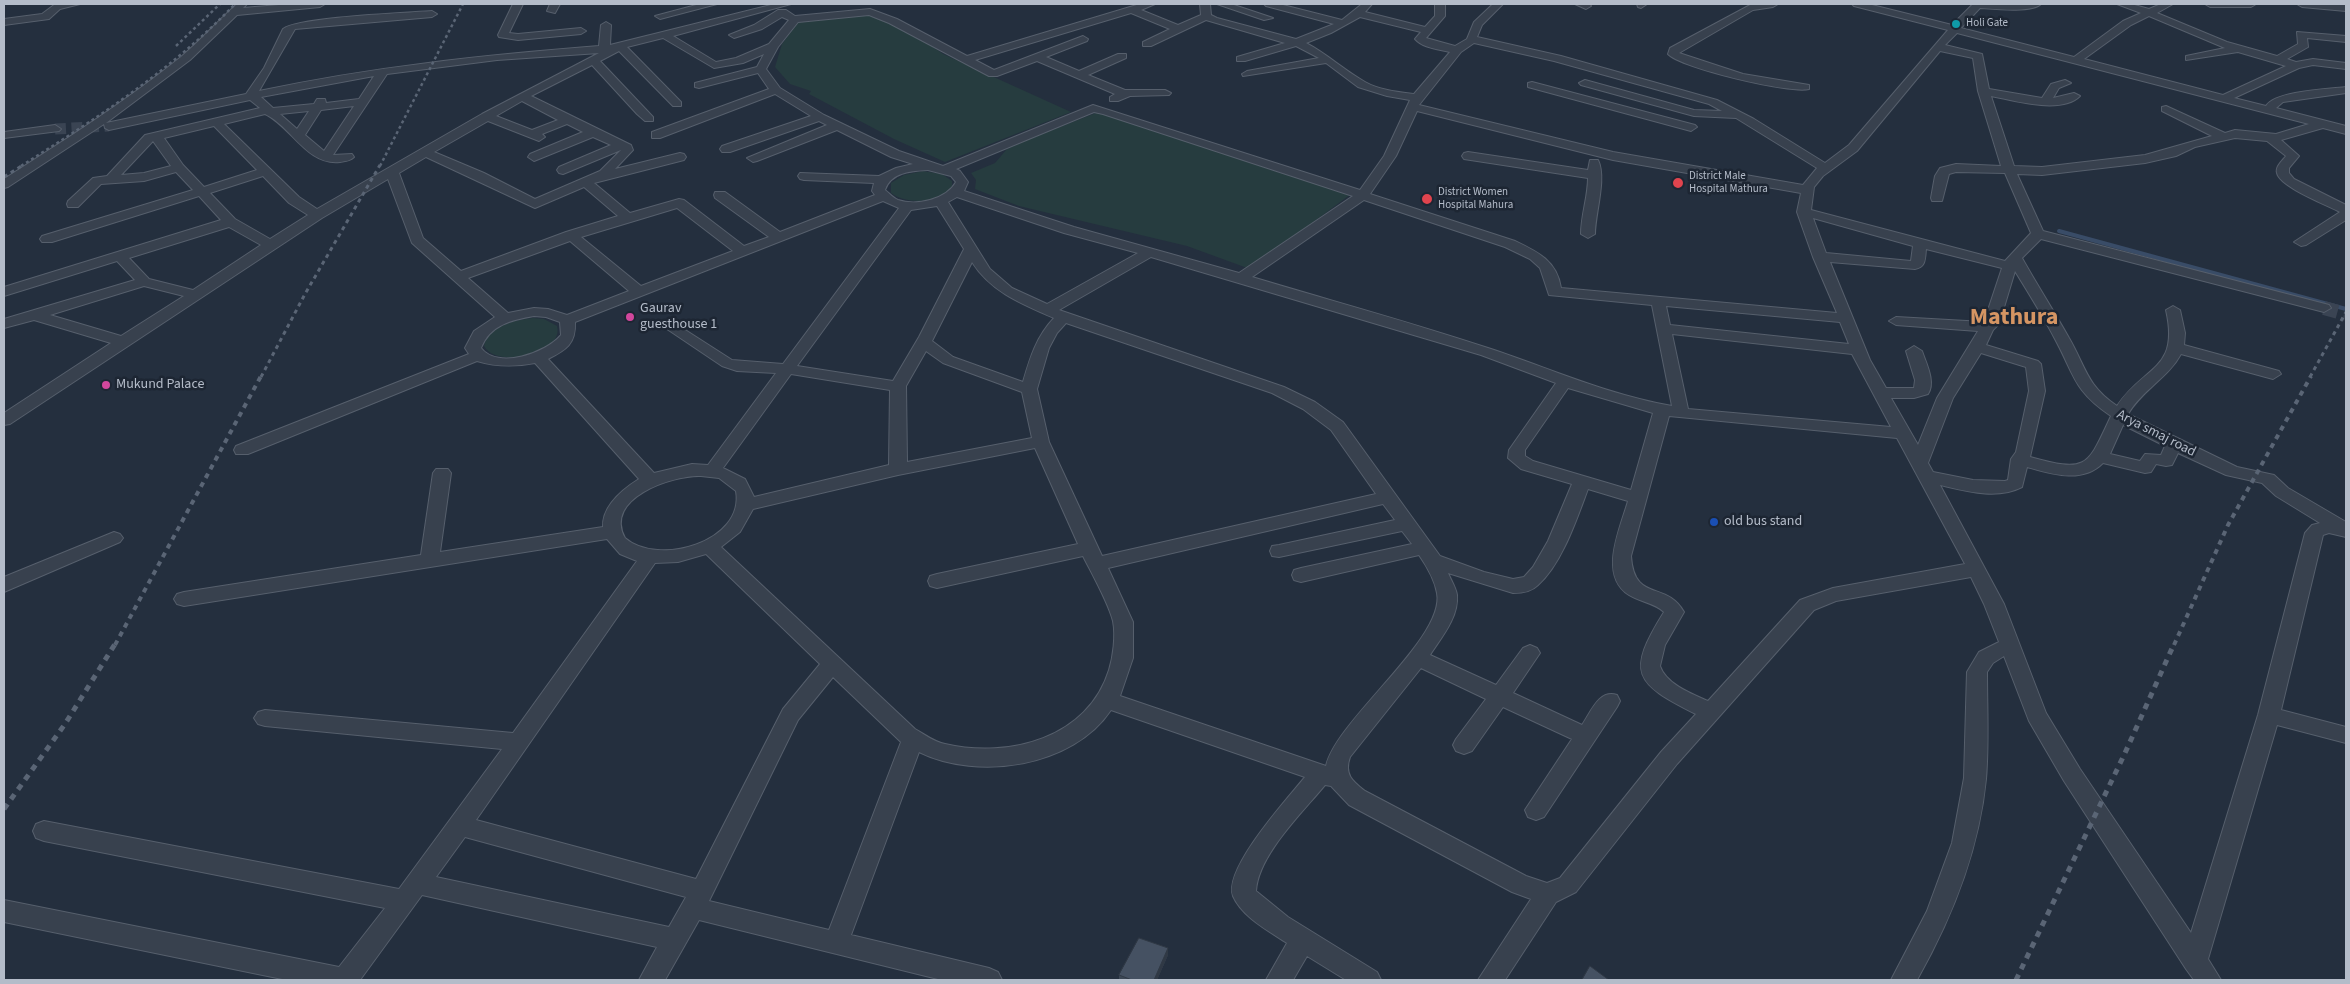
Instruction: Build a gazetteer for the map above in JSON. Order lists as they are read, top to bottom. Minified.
{"streets":{"street":["Arya smaj road"]},"districts":["Mathura"],"places":["Holi Gate","District Male Hospital Mathura","District Women Hospital Mahura","Gaurav guesthouse 1","Mukund Palace","old bus stand"]}
